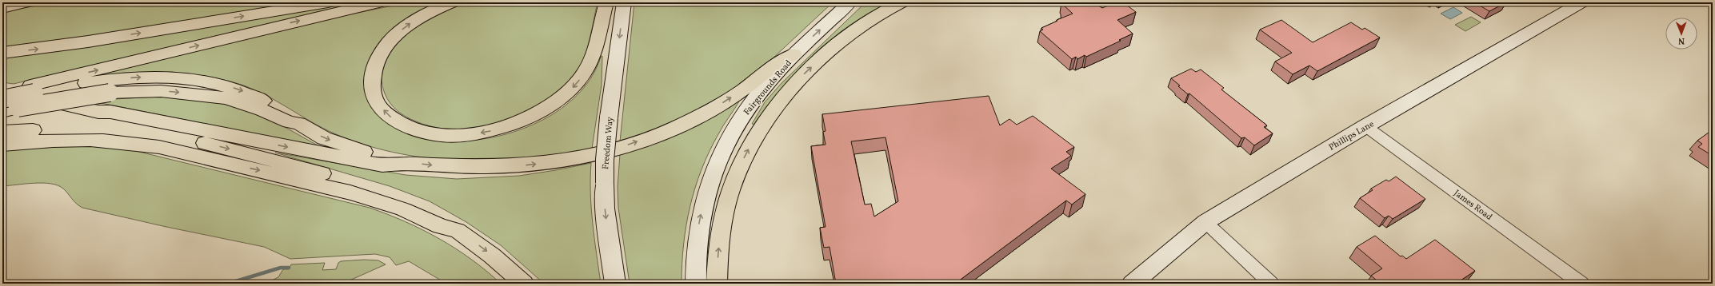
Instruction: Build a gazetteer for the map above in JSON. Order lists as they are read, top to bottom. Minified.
{"streets":{"main road":["Fairgrounds Road","Phillips Lane","Freedom Way"],"street":["James Road"]},"crossings":[["Phillips Lane","James Road"]],"one_way":["Fairgrounds Road","Freedom Way"],"north":"bottom"}
